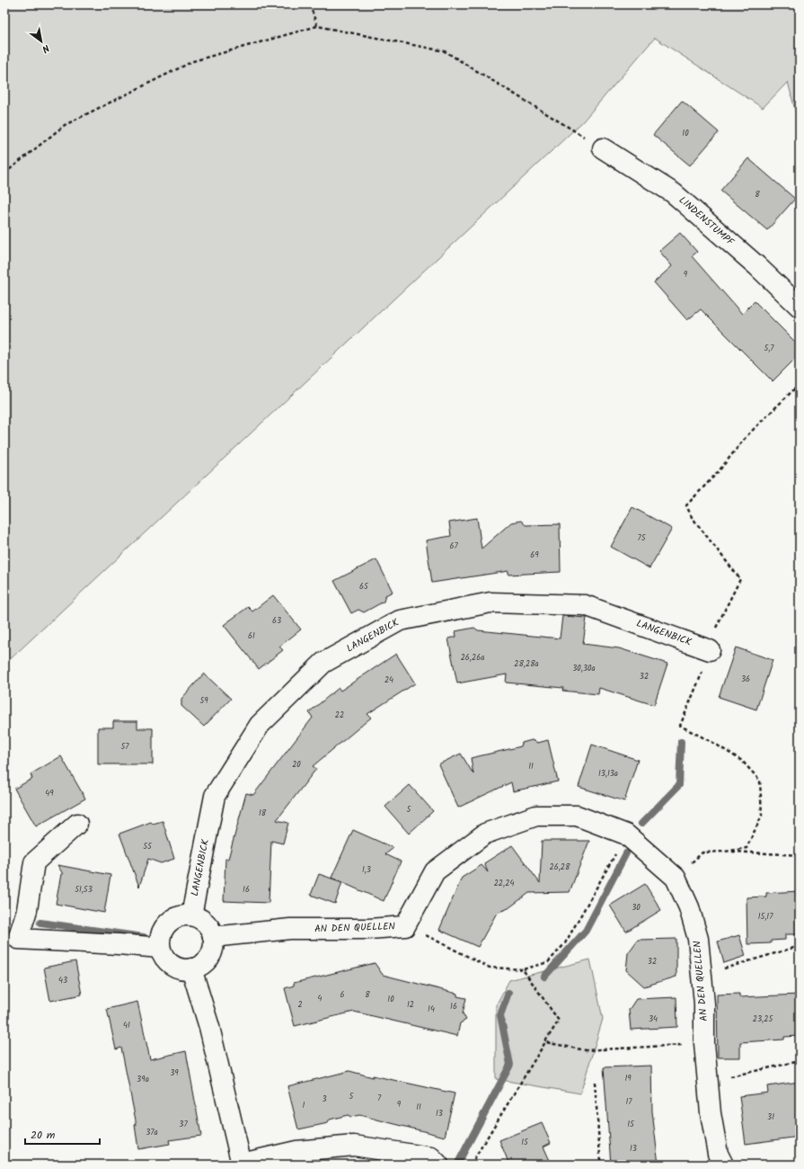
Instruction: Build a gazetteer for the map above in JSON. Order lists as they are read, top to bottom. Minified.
{"streets":{"street":["LINDENSTUMPF","LANGENBICK","AN DEN QUELLEN"]},"crossings":[["LANGENBICK","AN DEN QUELLEN"]],"house_numbers":["10","8","9","5,7","75","67","69","65","63","61","26,26a","28,28a","30,30a","32","36","24","59","22","57","20","11","13,13a","49","5","18","55","26,28","1,3","22,24","51,53","16","30","15,17","32","43","6","8","4","10","2","12","16","14","34","23,25","41","39","19","39a","5","7","3","17","9","1","11","13","31","37","15","37a","15","13"],"scale_bar":"20 m","north":"bottom right"}
